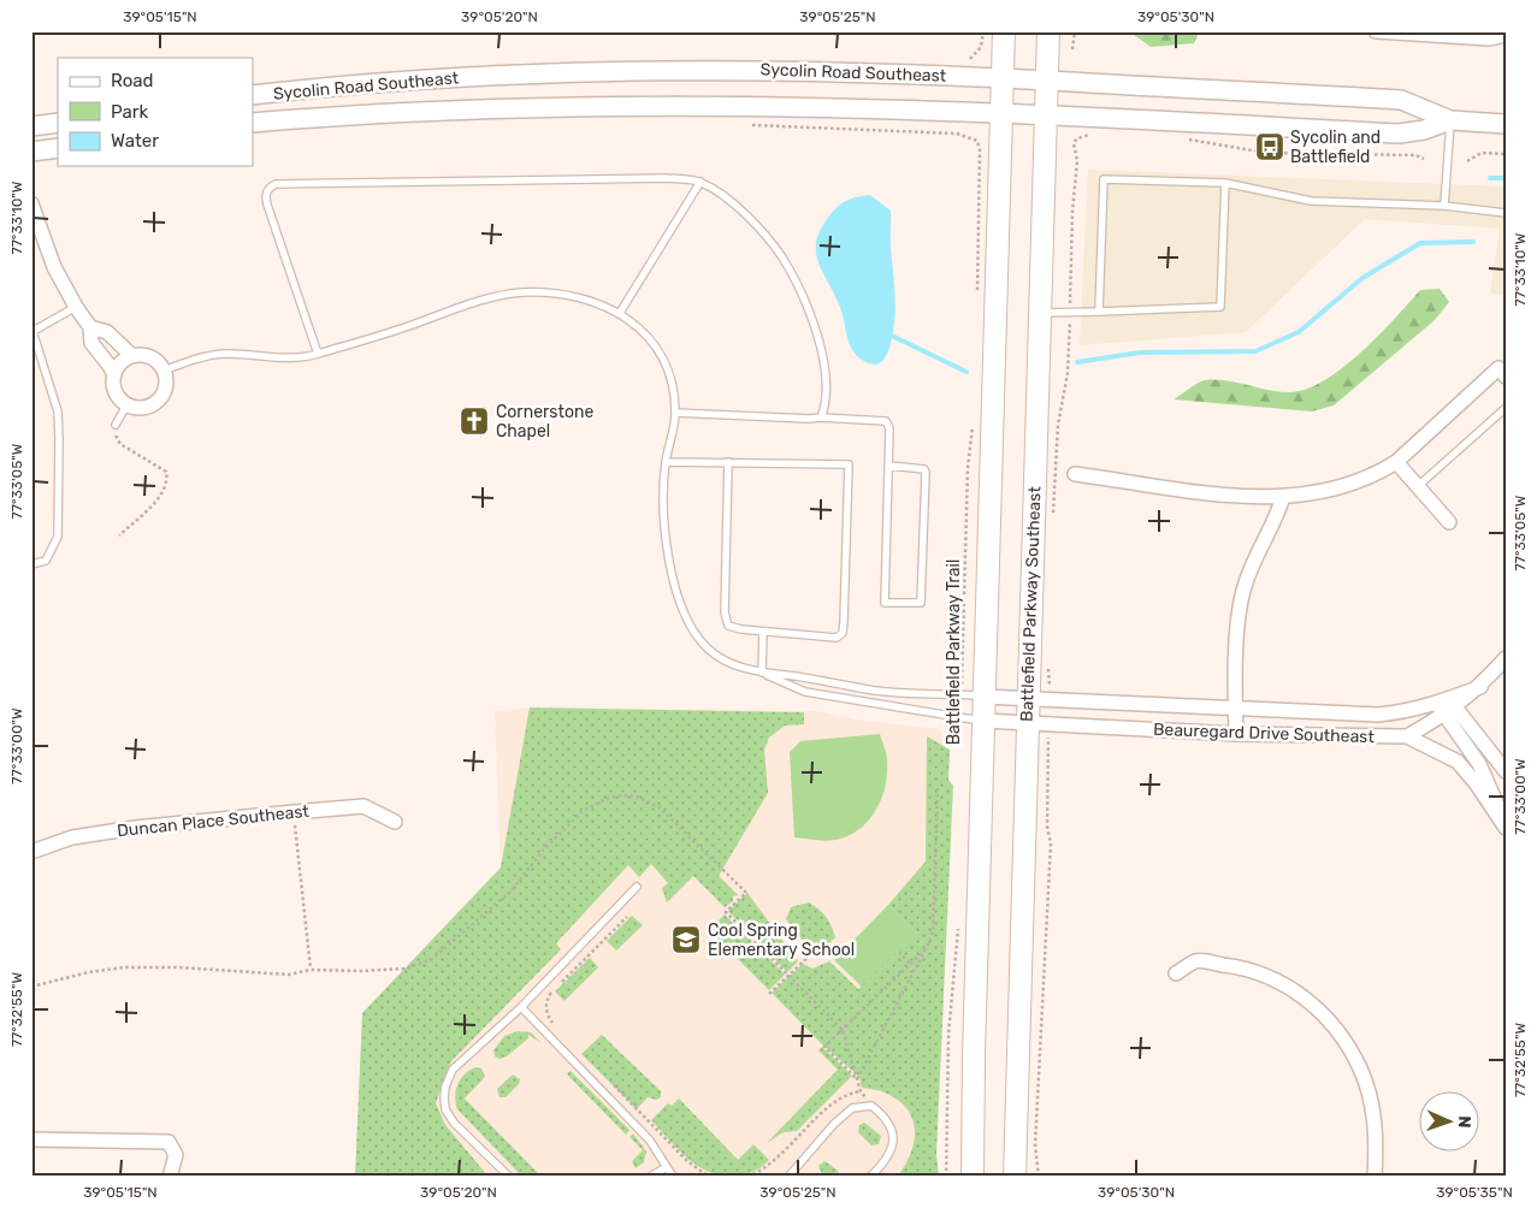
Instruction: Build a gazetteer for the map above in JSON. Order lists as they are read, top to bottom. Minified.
{"streets":{"main road":["Sycolin Road Southeast","Battlefield Parkway Southeast"],"street":["Beauregard Drive Southeast","Duncan Place Southeast"],"path":["Battlefield Parkway Trail"]},"crossings":[["Sycolin Road Southeast","Battlefield Parkway Southeast"],["Battlefield Parkway Southeast","Beauregard Drive Southeast"]],"places":{"bus stop":["Sycolin and Battlefield"],"church":["Cornerstone Chapel"],"school or university":["Cool Spring Elementary School"]},"legend":["Road","Park","Water"],"north":"right","coordinates":["39°05'15\"N","39°05'20\"N","39°05'25\"N","39°05'30\"N","77°33'10\"W","77°33'05\"W","77°33'00\"W","77°32'55\"W","39°05'35\"N"]}
